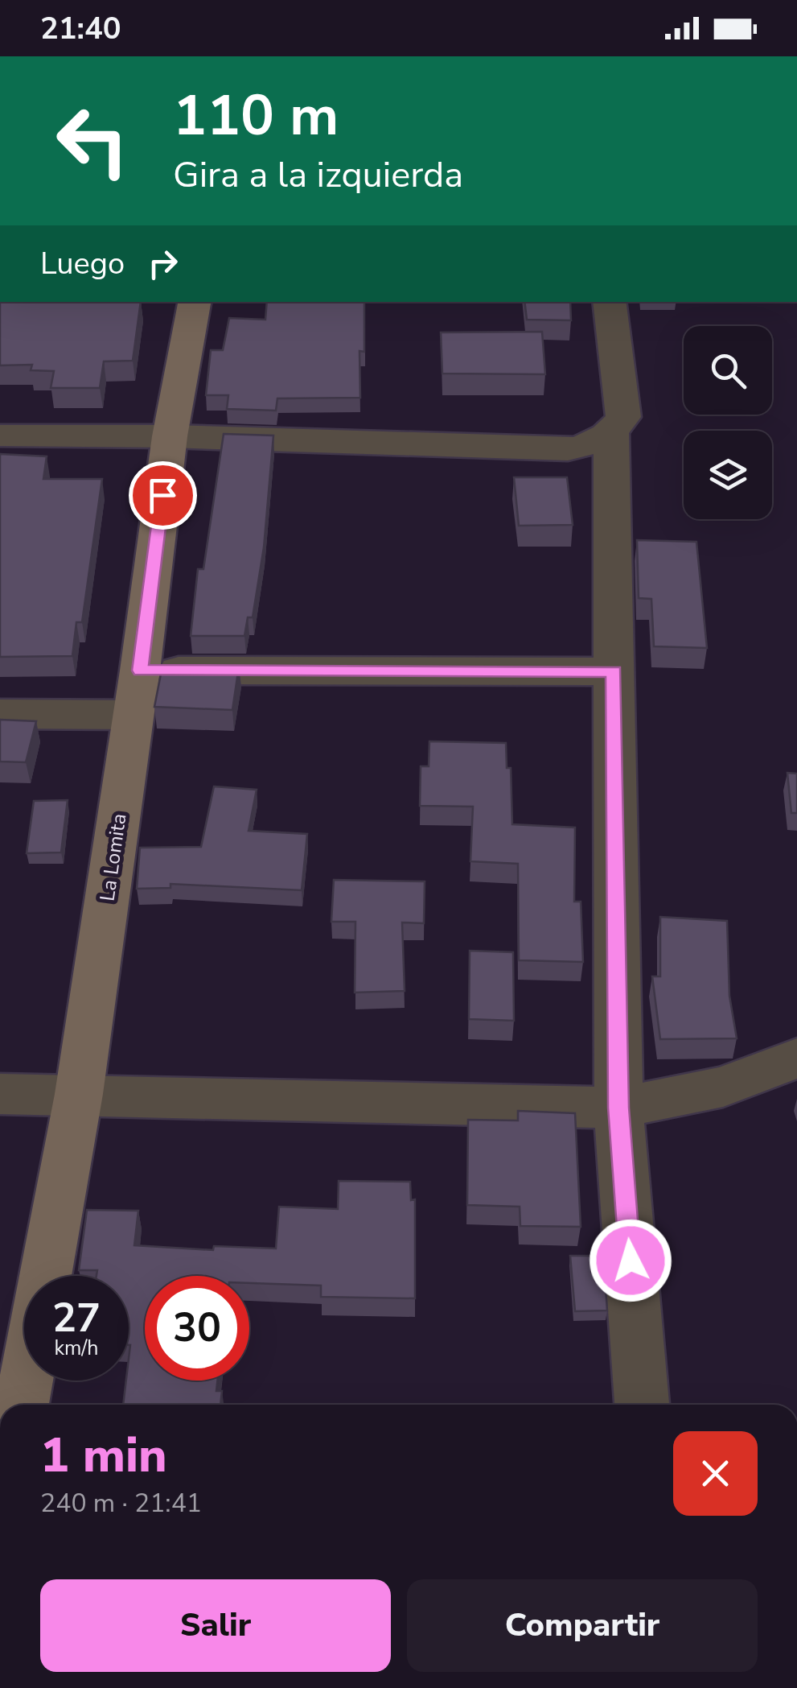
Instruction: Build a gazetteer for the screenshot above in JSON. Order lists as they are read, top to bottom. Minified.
{"streets":{"street":["La Lomita"]},"page":{"status":"21:40","turn":["110 m","Gira a la izquierda"],"then":"Luego","speed":"27 km/h","limit":"30","heading":["1 min","240 m · 21:41"],"buttons":["Salir","Compartir"]}}
